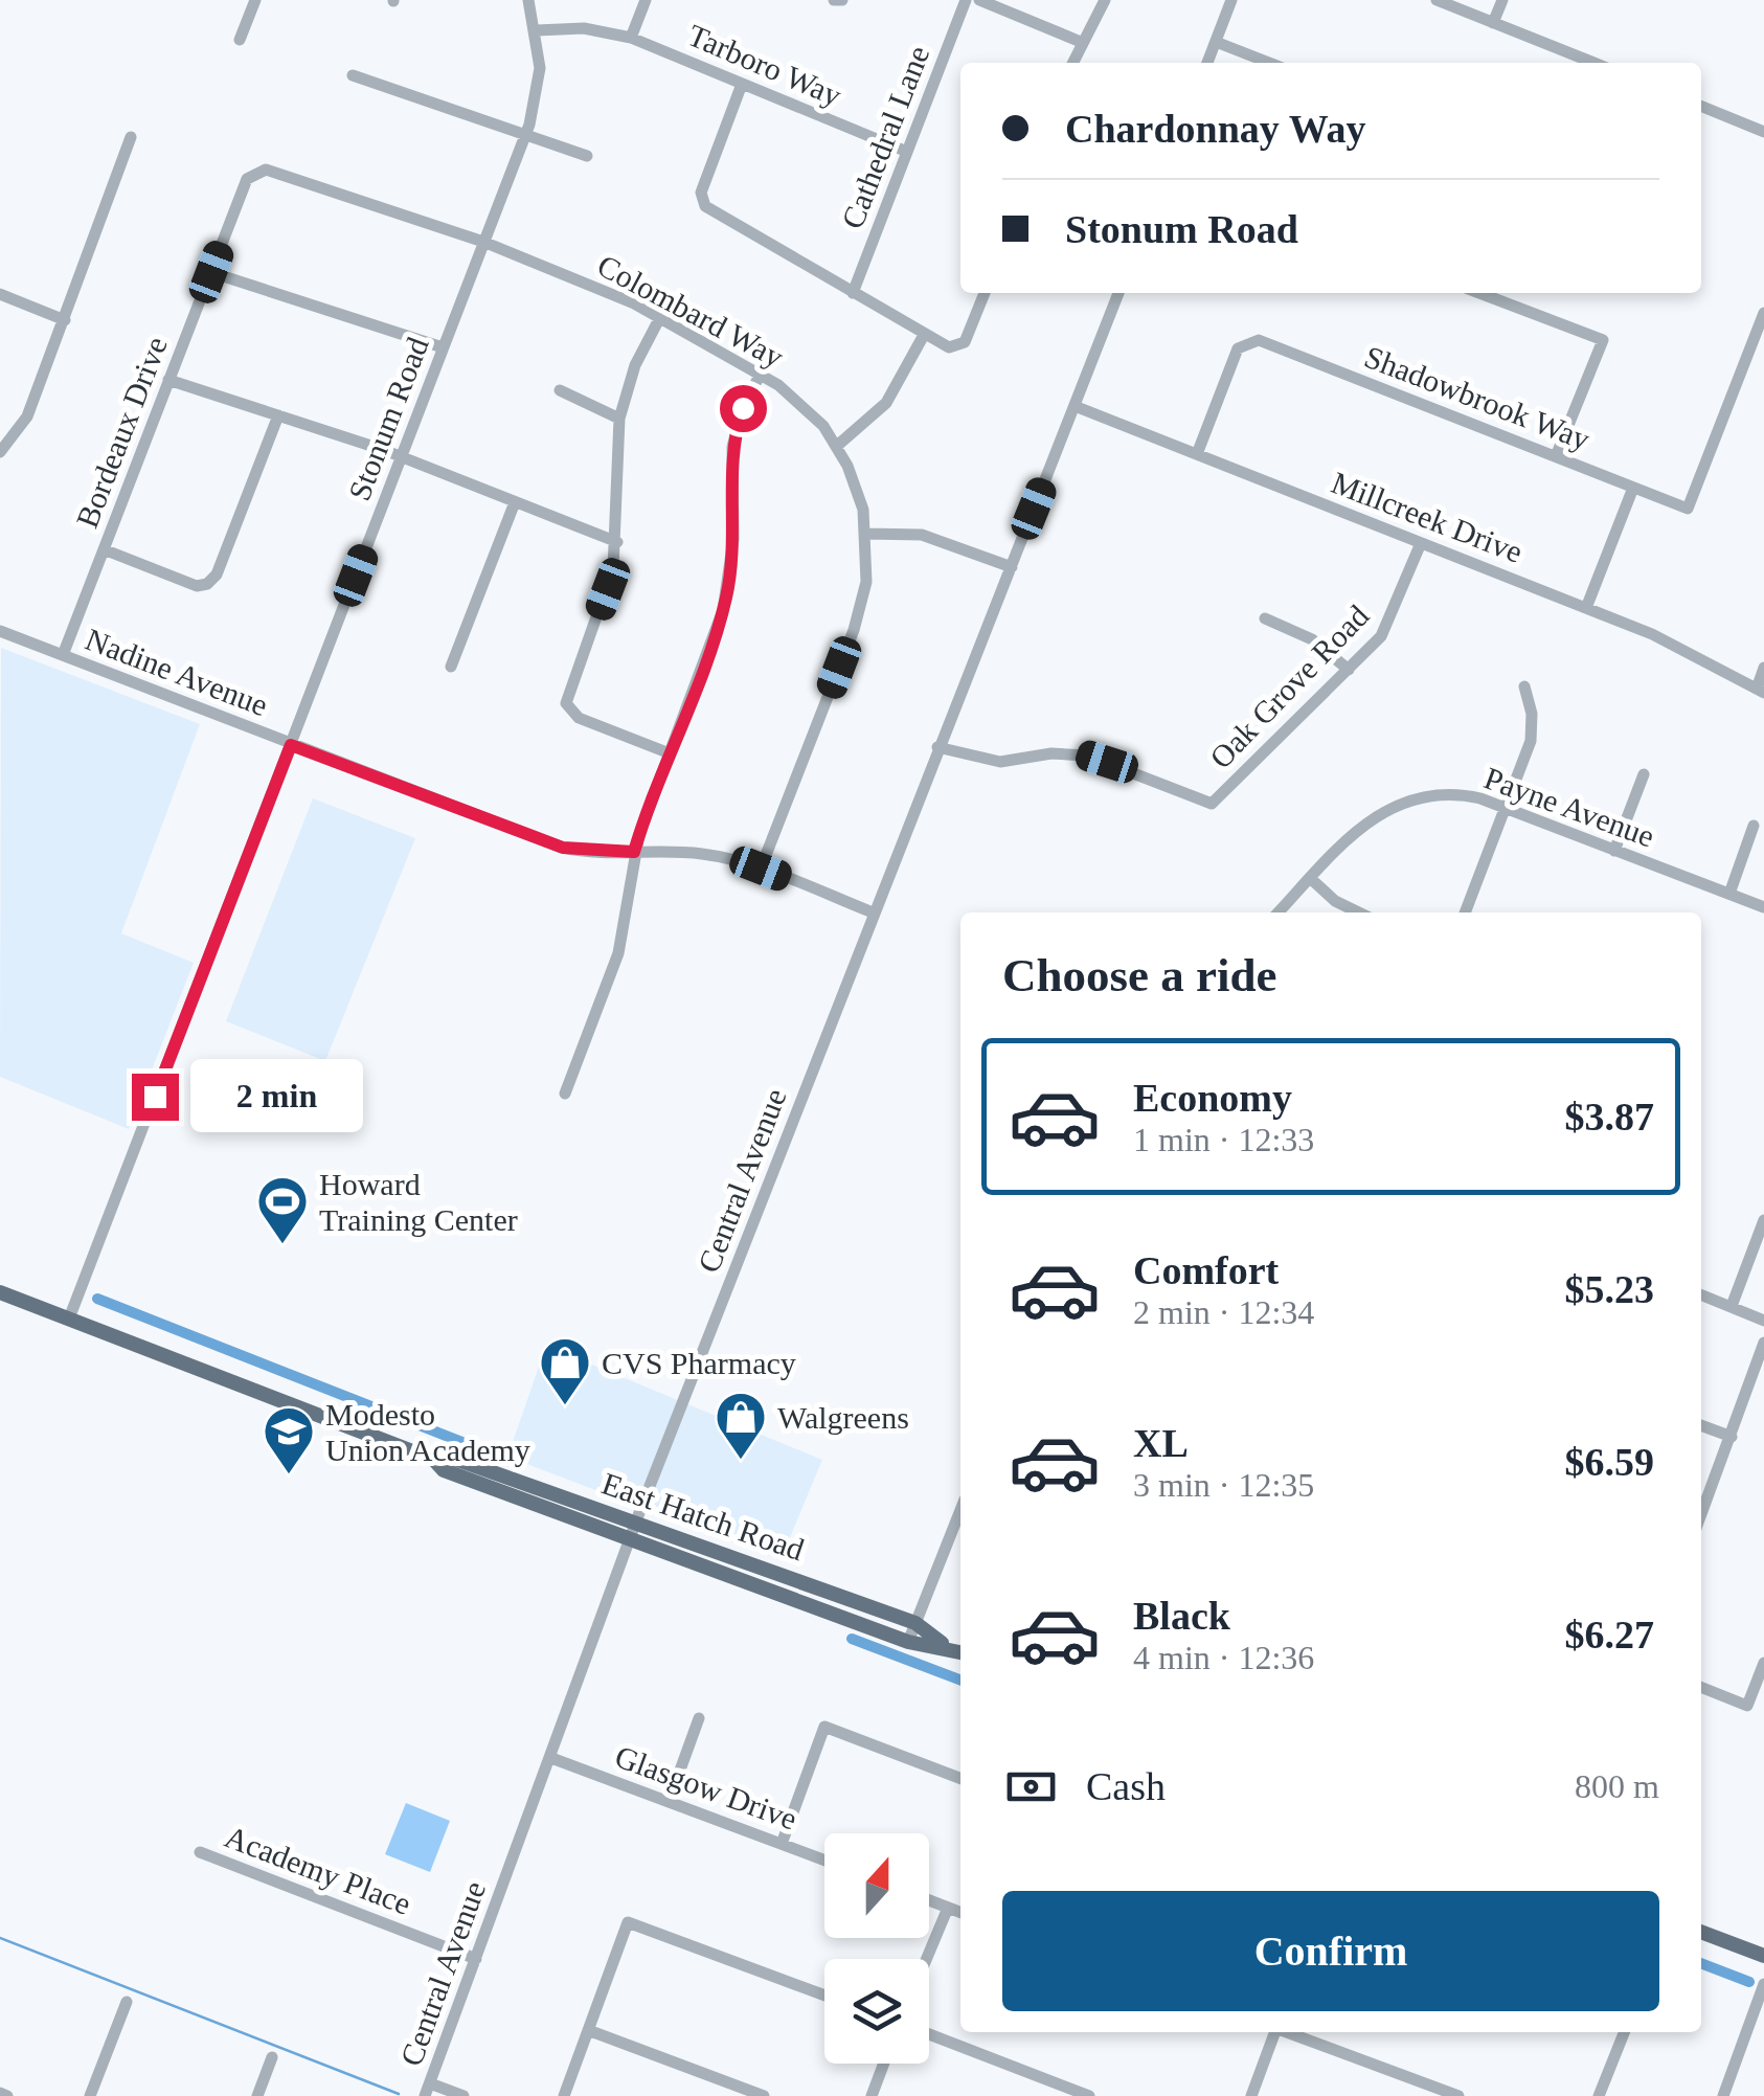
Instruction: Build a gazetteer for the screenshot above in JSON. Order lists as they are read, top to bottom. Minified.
{"streets":{"main road":["East Hatch Road"],"street":["Tarboro Way","Cathedral Lane","Colombard Way","Shadowbrook Way","Stonum Road","Bordeaux Drive","Millcreek Drive","Nadine Avenue","Oak Grove Road","Payne Avenue","Central Avenue","Glasgow Drive","Academy Place"]},"crossings":[["Tarboro Way","Cathedral Lane"],["Tarboro Way","Stonum Road"],["Colombard Way","Stonum Road"],["Colombard Way","Bordeaux Drive"],["Colombard Way","Nadine Avenue"],["Shadowbrook Way","Millcreek Drive"],["Stonum Road","Nadine Avenue"],["Stonum Road","East Hatch Road"],["Bordeaux Drive","Nadine Avenue"],["Millcreek Drive","Oak Grove Road"],["Millcreek Drive","Central Avenue"],["Nadine Avenue","Central Avenue"],["Oak Grove Road","Central Avenue"],["Central Avenue","East Hatch Road"],["Central Avenue","Glasgow Drive"],["Central Avenue","Academy Place"]],"places":{"sports":["Howard Training Center"],"shop":["CVS Pharmacy","Walgreens"],"school or university":["Modesto Union Academy"]},"north":"top","page":{"banner":["Chardonnay Way","Stonum Road"],"heading":"Choose a ride","list":[{"name":"Economy","note":"1 min · 12:33","value":"$3.87"},{"name":"Comfort","note":"2 min · 12:34","value":"$5.23"},{"name":"XL","note":"3 min · 12:35","value":"$6.59"},{"name":"Black","note":"4 min · 12:36","value":"$6.27"}],"bubble":"2 min","pay":["Cash","800 m"],"buttons":"Confirm"}}
